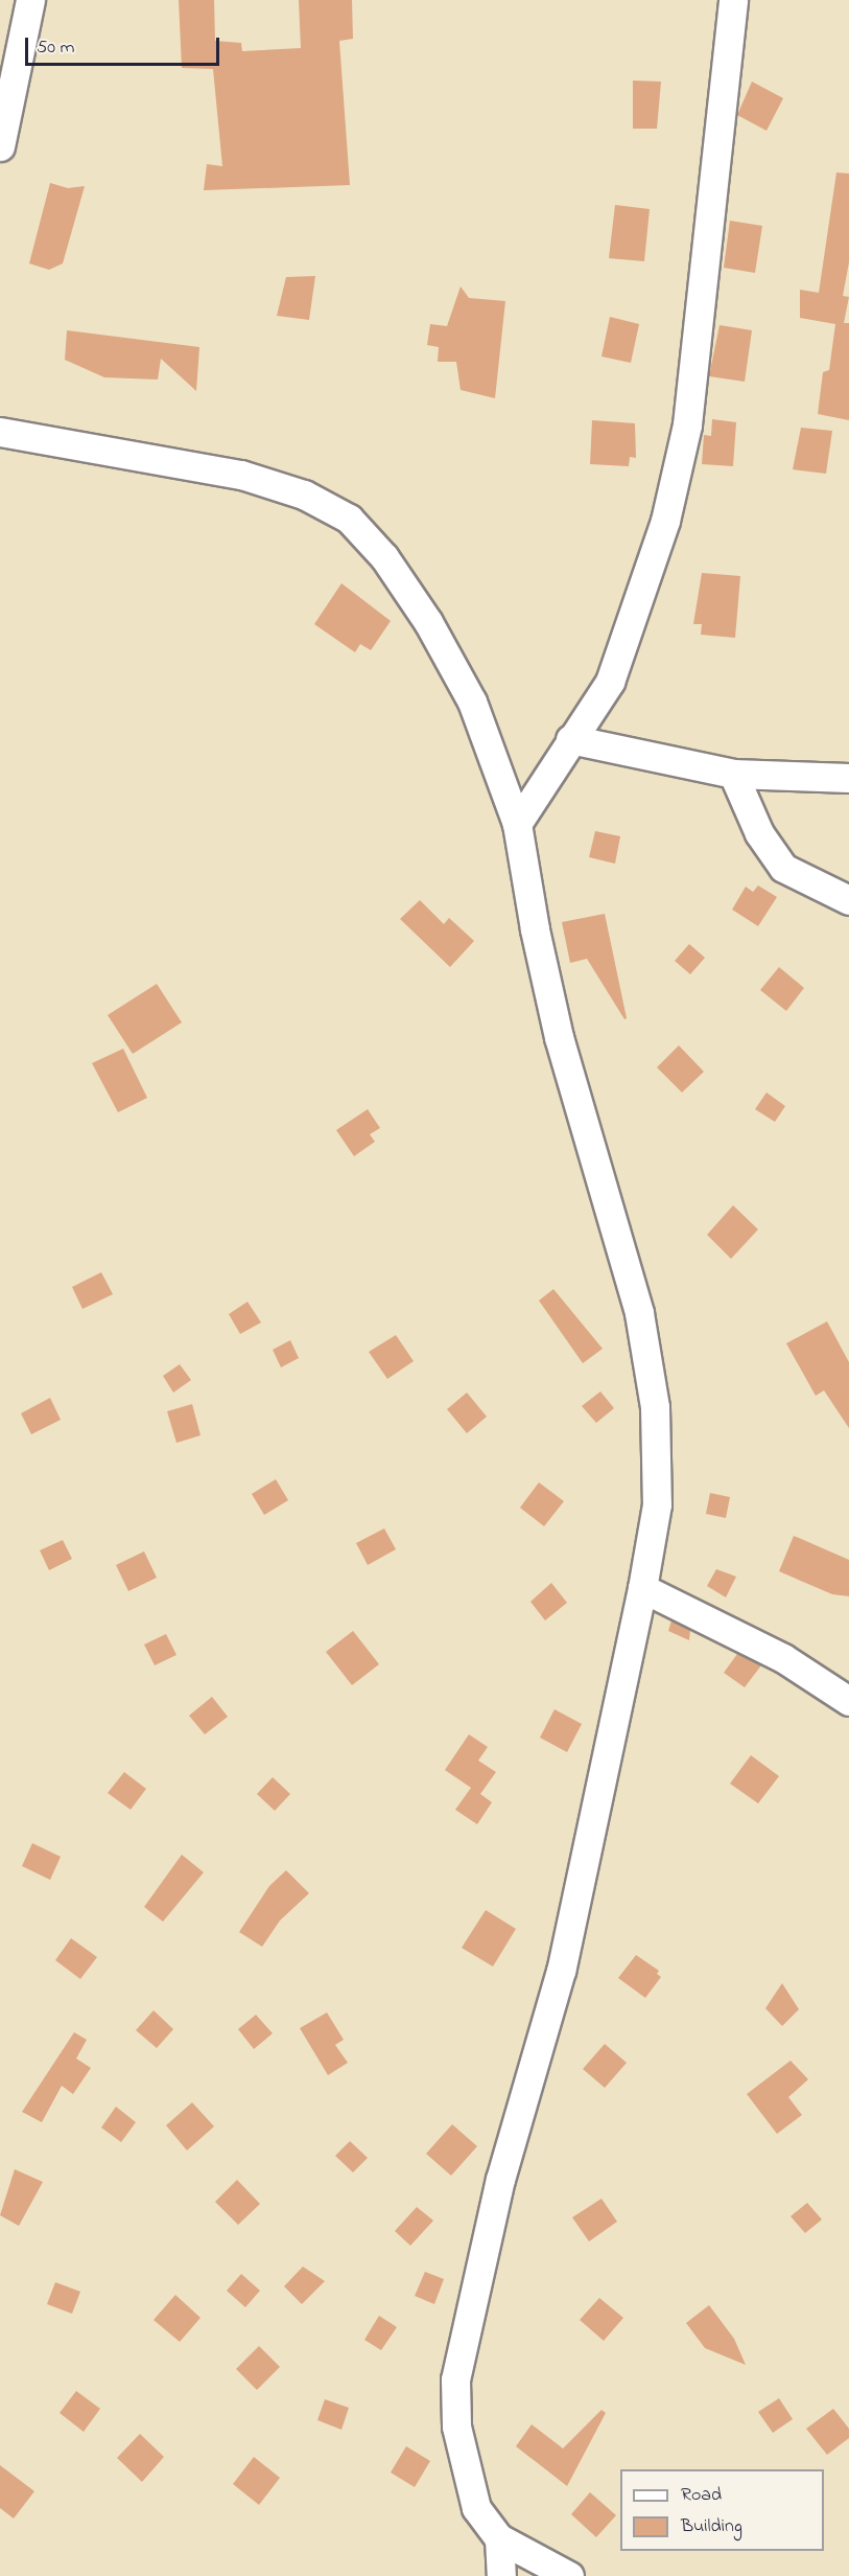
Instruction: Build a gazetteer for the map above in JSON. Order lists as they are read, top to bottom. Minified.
{"legend":["Road","Building"],"scale_bar":"50 m"}
